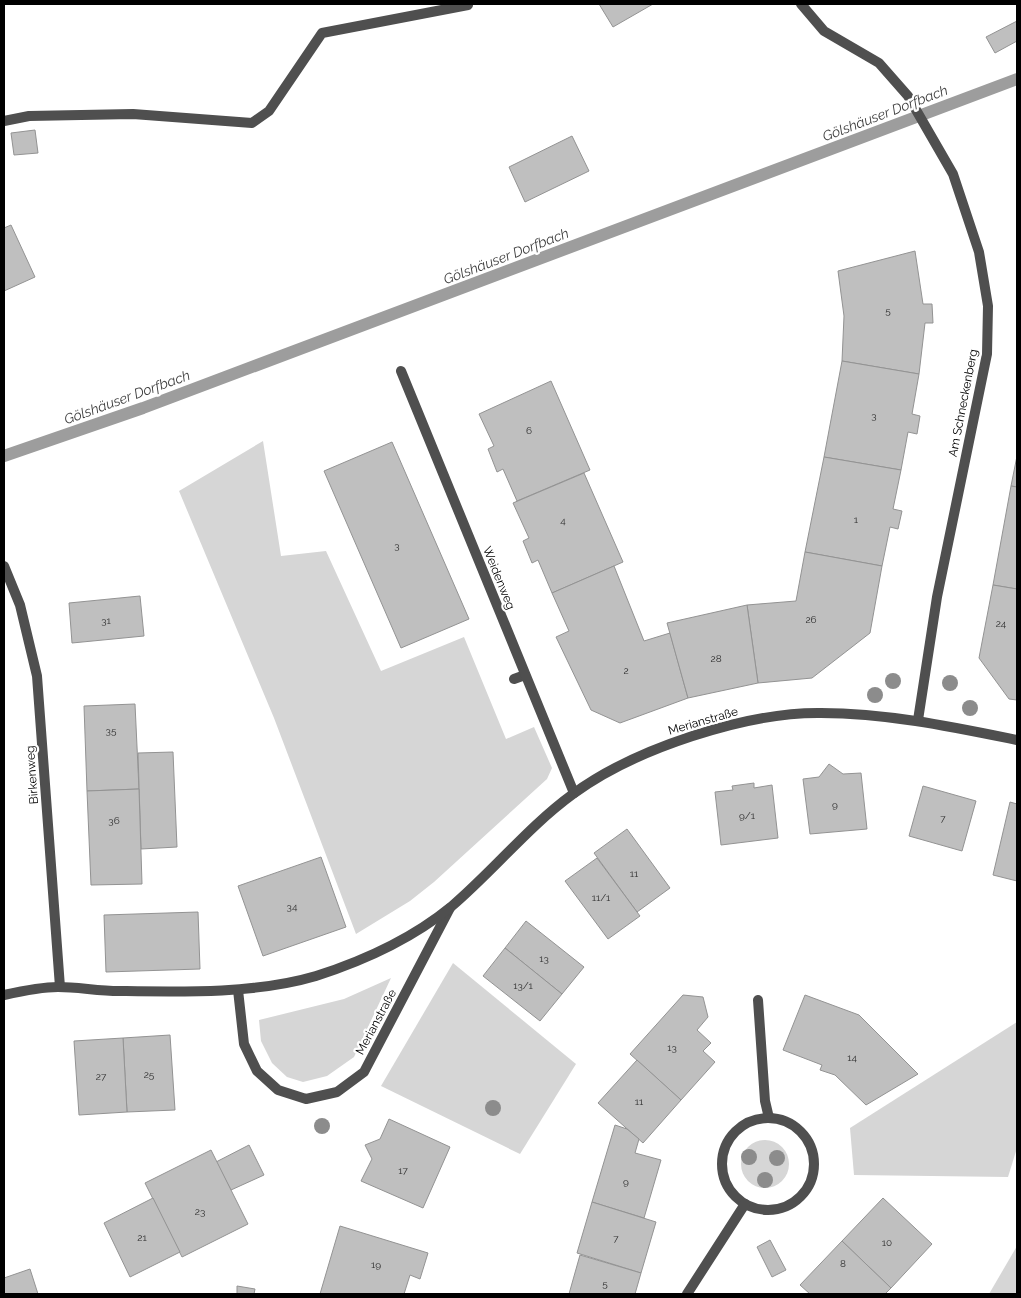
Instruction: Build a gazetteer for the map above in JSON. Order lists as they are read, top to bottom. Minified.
{"streets":{"street":["Am Schneckenberg","Weidenweg","Merianstraße","Birkenweg"]},"crossings":[["Am Schneckenberg","Merianstraße"],["Weidenweg","Merianstraße"],["Merianstraße","Birkenweg"]],"water":["Gölshäuser Dorfbach"],"house_numbers":["5","3","6","1","4","3","26","31","24","28","2","35","9","9/1","7","36","11","11/1","34","13","13/1","13","14","25","27","11","17","9","23","21","7","10","8","19","5"]}
